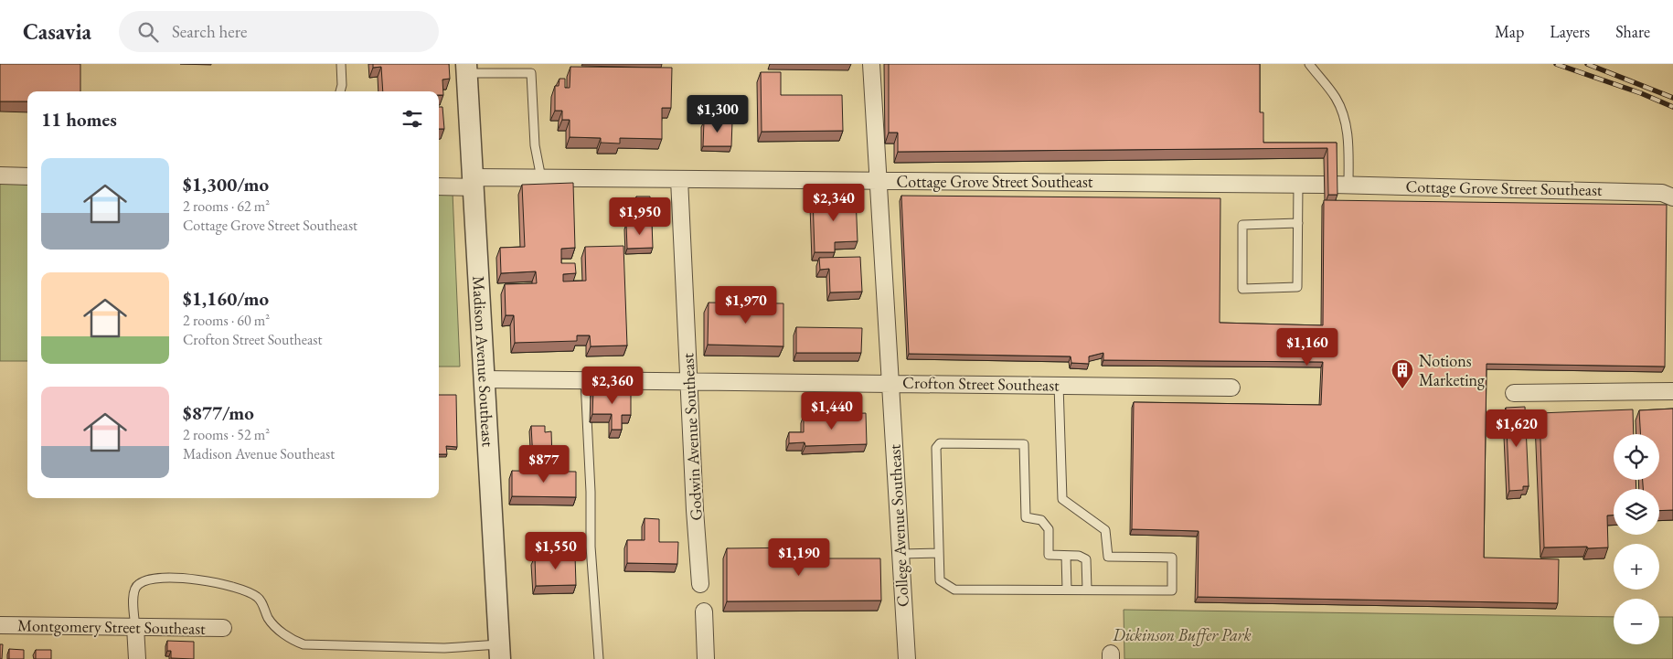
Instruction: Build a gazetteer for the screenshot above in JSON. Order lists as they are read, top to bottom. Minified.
{"streets":{"street":["Cottage Grove Street Southeast","Madison Avenue Southeast","Crofton Street Southeast","Godwin Avenue Southeast","College Avenue Southeast","Montgomery Street Southeast"]},"crossings":[["Cottage Grove Street Southeast","Madison Avenue Southeast"],["Cottage Grove Street Southeast","Godwin Avenue Southeast"],["Cottage Grove Street Southeast","College Avenue Southeast"],["Madison Avenue Southeast","Crofton Street Southeast"],["Crofton Street Southeast","Godwin Avenue Southeast"],["Crofton Street Southeast","College Avenue Southeast"]],"parks":["Dickinson Buffer Park"],"places":{"building":["Notions Marketing"]},"page":{"header":"Casavia","search":"Search here","nav":["Map","Layers","Share"],"heading":"11 homes","price":["$1,300","$2,340","$1,950","$1,970","$1,160","$2,360","$1,440","$1,620","$877","$1,550","$1,190"],"list":[{"name":"$1,300/mo","note":"2 rooms · 62 m² · Cottage Grove Street Southeast"},{"name":"$1,160/mo","note":"2 rooms · 60 m² · Crofton Street Southeast"},{"name":"$877/mo","note":"2 rooms · 52 m² · Madison Avenue Southeast"}],"map_buttons":["+","−"]}}
